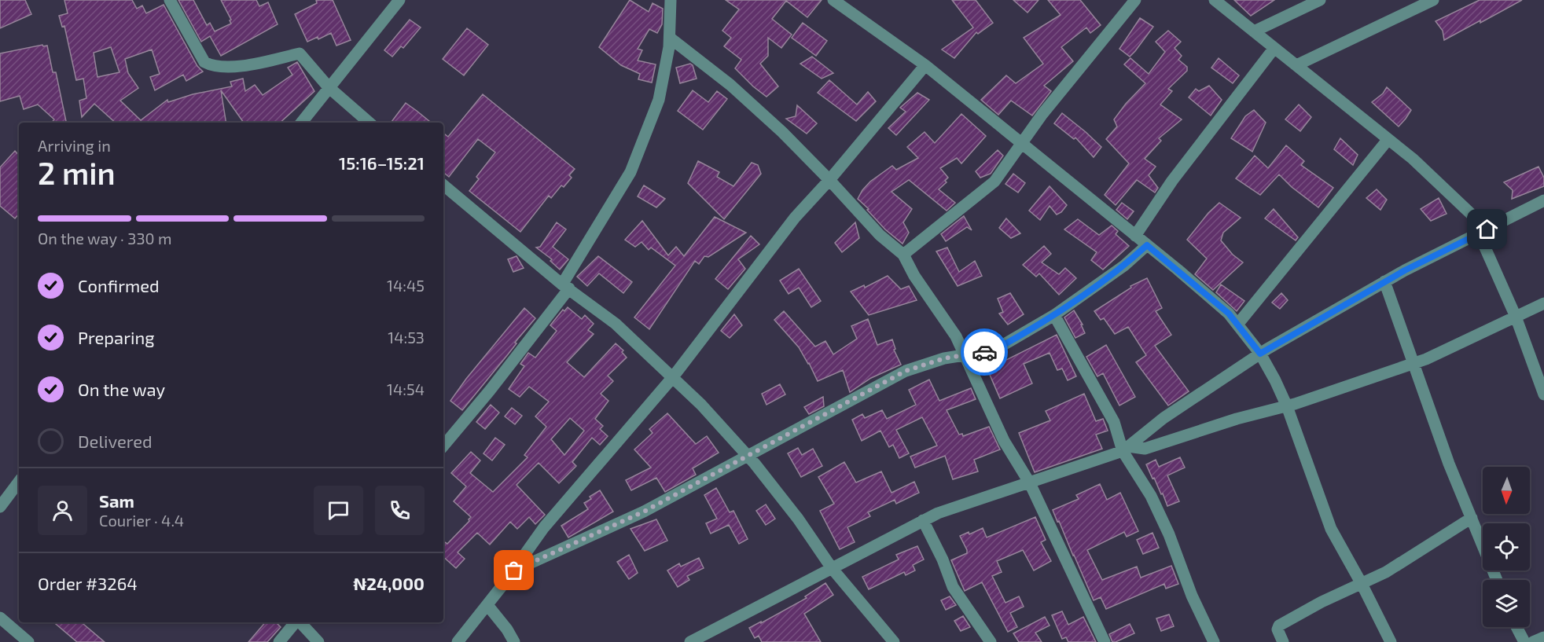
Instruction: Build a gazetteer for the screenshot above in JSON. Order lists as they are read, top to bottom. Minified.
{"north":"bottom","page":{"heading":["2 min","Arriving in","15:16–15:21"],"panel":["Sam","Courier · 4.4","Order #3264","₦24,000"],"bar":"On the way · 330 m","list":[["Confirmed","14:45"],["Preparing","14:53"],["On the way","14:54"],"Delivered"]}}
